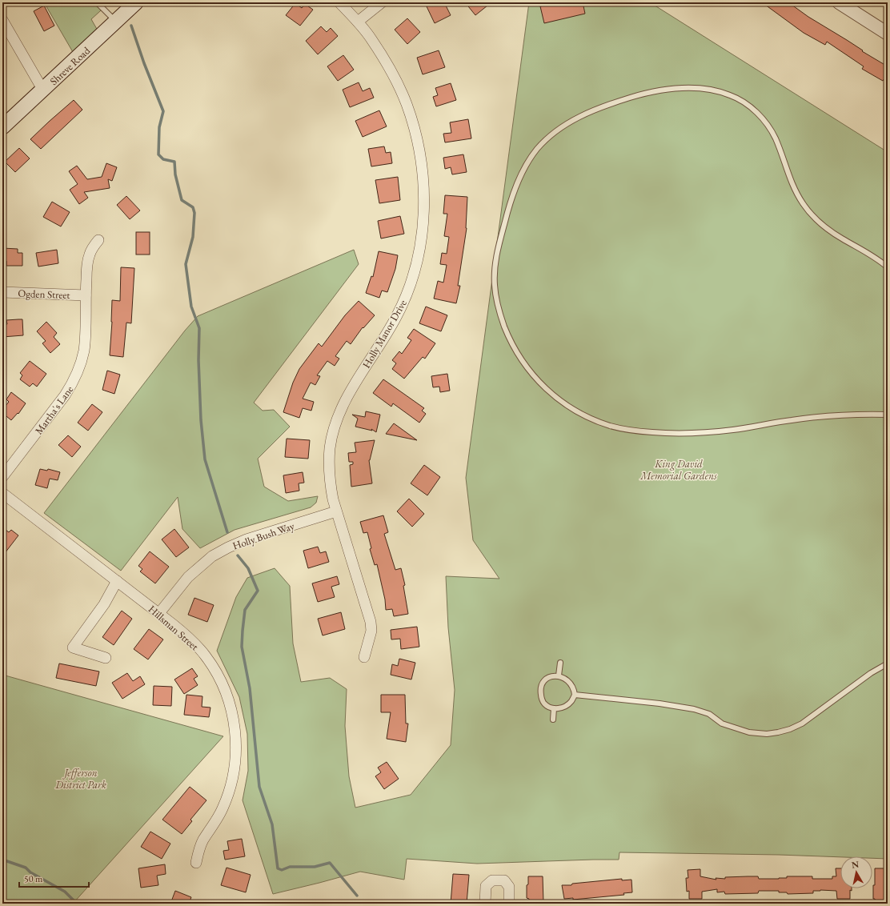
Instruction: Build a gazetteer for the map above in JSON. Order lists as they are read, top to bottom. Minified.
{"streets":{"main road":["Shreve Road"],"street":["Ogden Street","Holly Manor Drive","Martha's Lane","Holly Bush Way","Hillsman Street"]},"crossings":[["Ogden Street","Martha's Lane"],["Holly Manor Drive","Holly Bush Way"],["Holly Bush Way","Hillsman Street"]],"parks":["King David Memorial Gardens","Jefferson District Park"],"scale_bar":"50 m","north":"top"}
